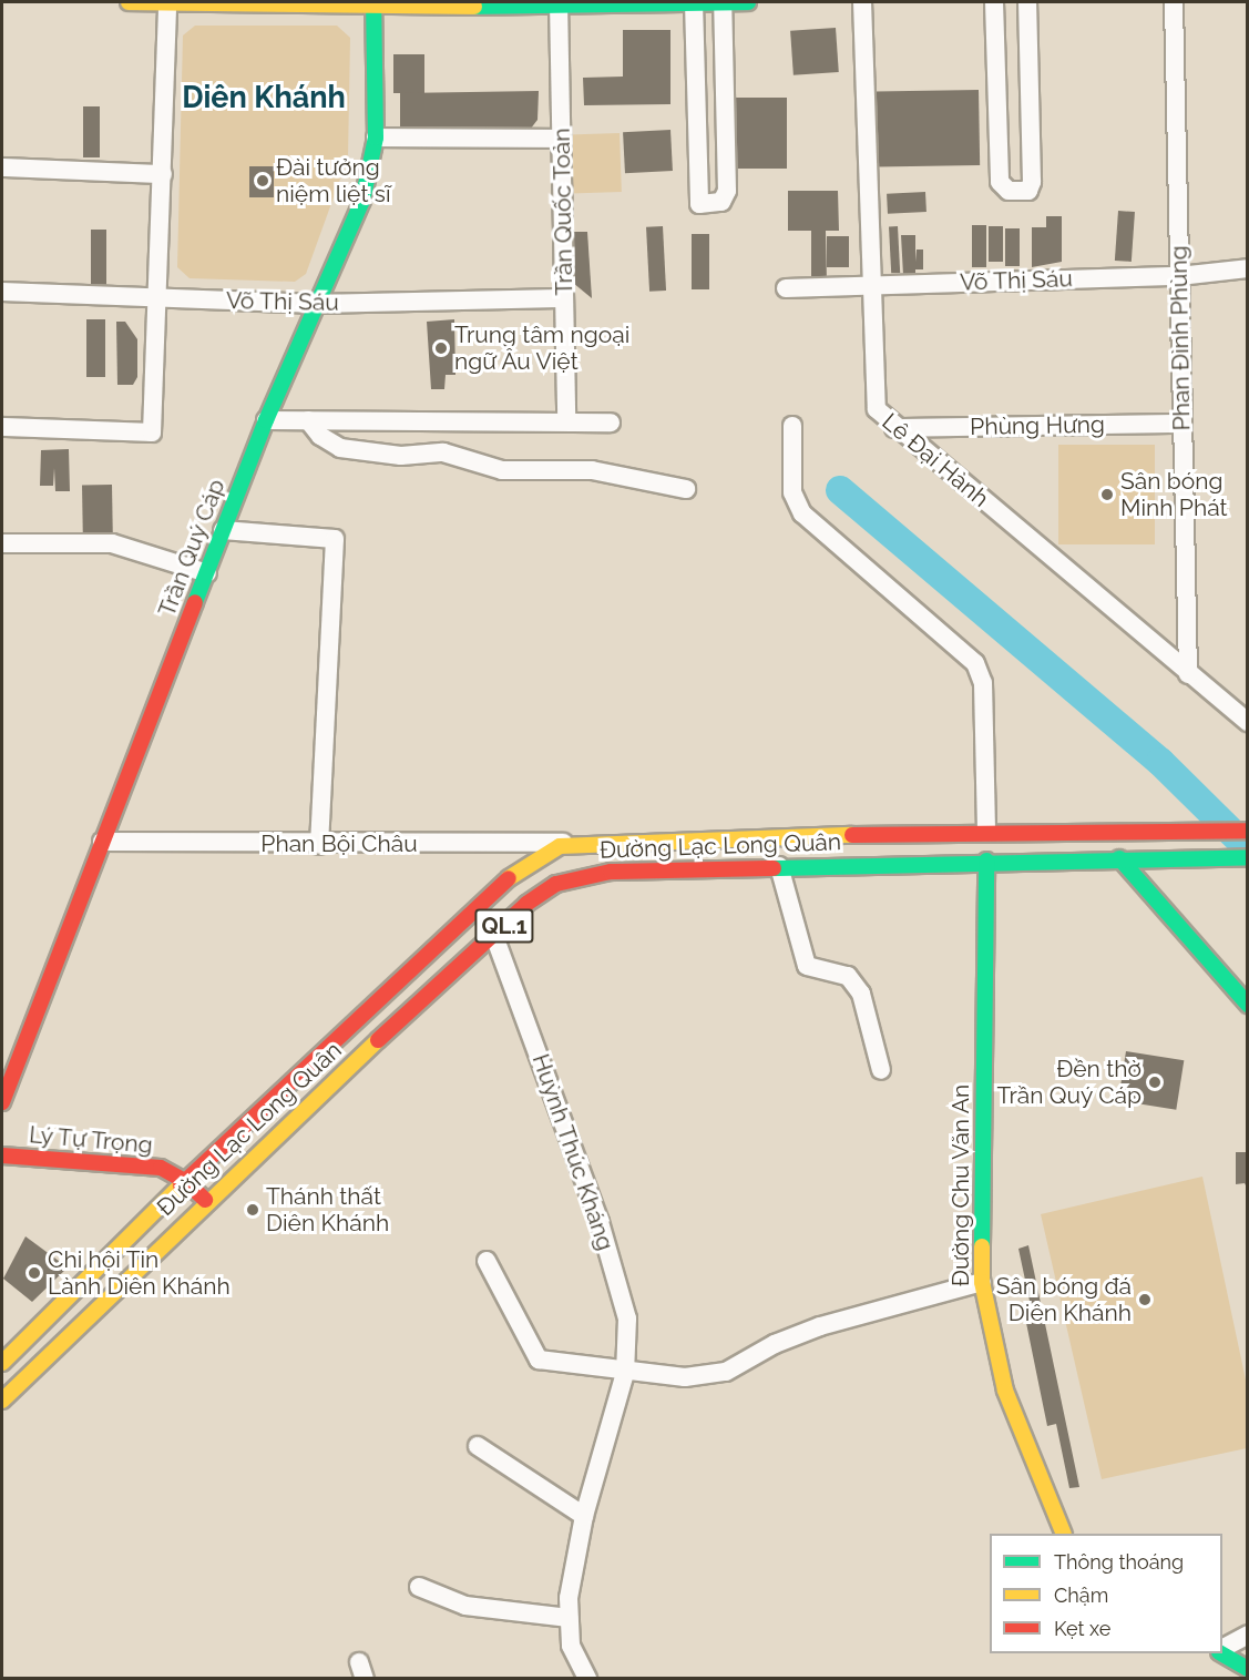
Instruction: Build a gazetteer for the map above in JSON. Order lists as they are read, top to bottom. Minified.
{"streets":{"main road":["Trần Quý Cáp","Đường Lạc Long Quân","QL.1","Lý Tự Trọng","Đường Chu Văn An"],"street":["Trần Quốc Toản","Võ Thị Sáu","Phan Đình Phùng","Phùng Hưng","Lê Đại Hành","Phan Bội Châu","Huỳnh Thúc Kháng"]},"crossings":[["Trần Quốc Toản","Võ Thị Sáu"],["Võ Thị Sáu","Phan Đình Phùng"],["Võ Thị Sáu","Lê Đại Hành"],["Võ Thị Sáu","Trần Quý Cáp"],["Phan Đình Phùng","Phùng Hưng"],["Phan Đình Phùng","Lê Đại Hành"],["Phùng Hưng","Lê Đại Hành"],["Trần Quý Cáp","Phan Bội Châu"],["Phan Bội Châu","Đường Lạc Long Quân"],["Đường Lạc Long Quân","Lý Tự Trọng"],["Đường Lạc Long Quân","Huỳnh Thúc Kháng"],["Đường Lạc Long Quân","Đường Chu Văn An"]],"districts":["Diên Khánh"],"places":["Đài tưởng niệm liệt sĩ","Trung tâm ngoại ngữ Âu Việt","Sân bóng Minh Phát","Đền thờ Trần Quý Cáp","Thánh thất Diên Khánh","Chi hội Tin Lành Diên Khánh","Sân bóng đá Diên Khánh"],"legend":["Thông thoáng","Chậm","Kẹt xe"]}
